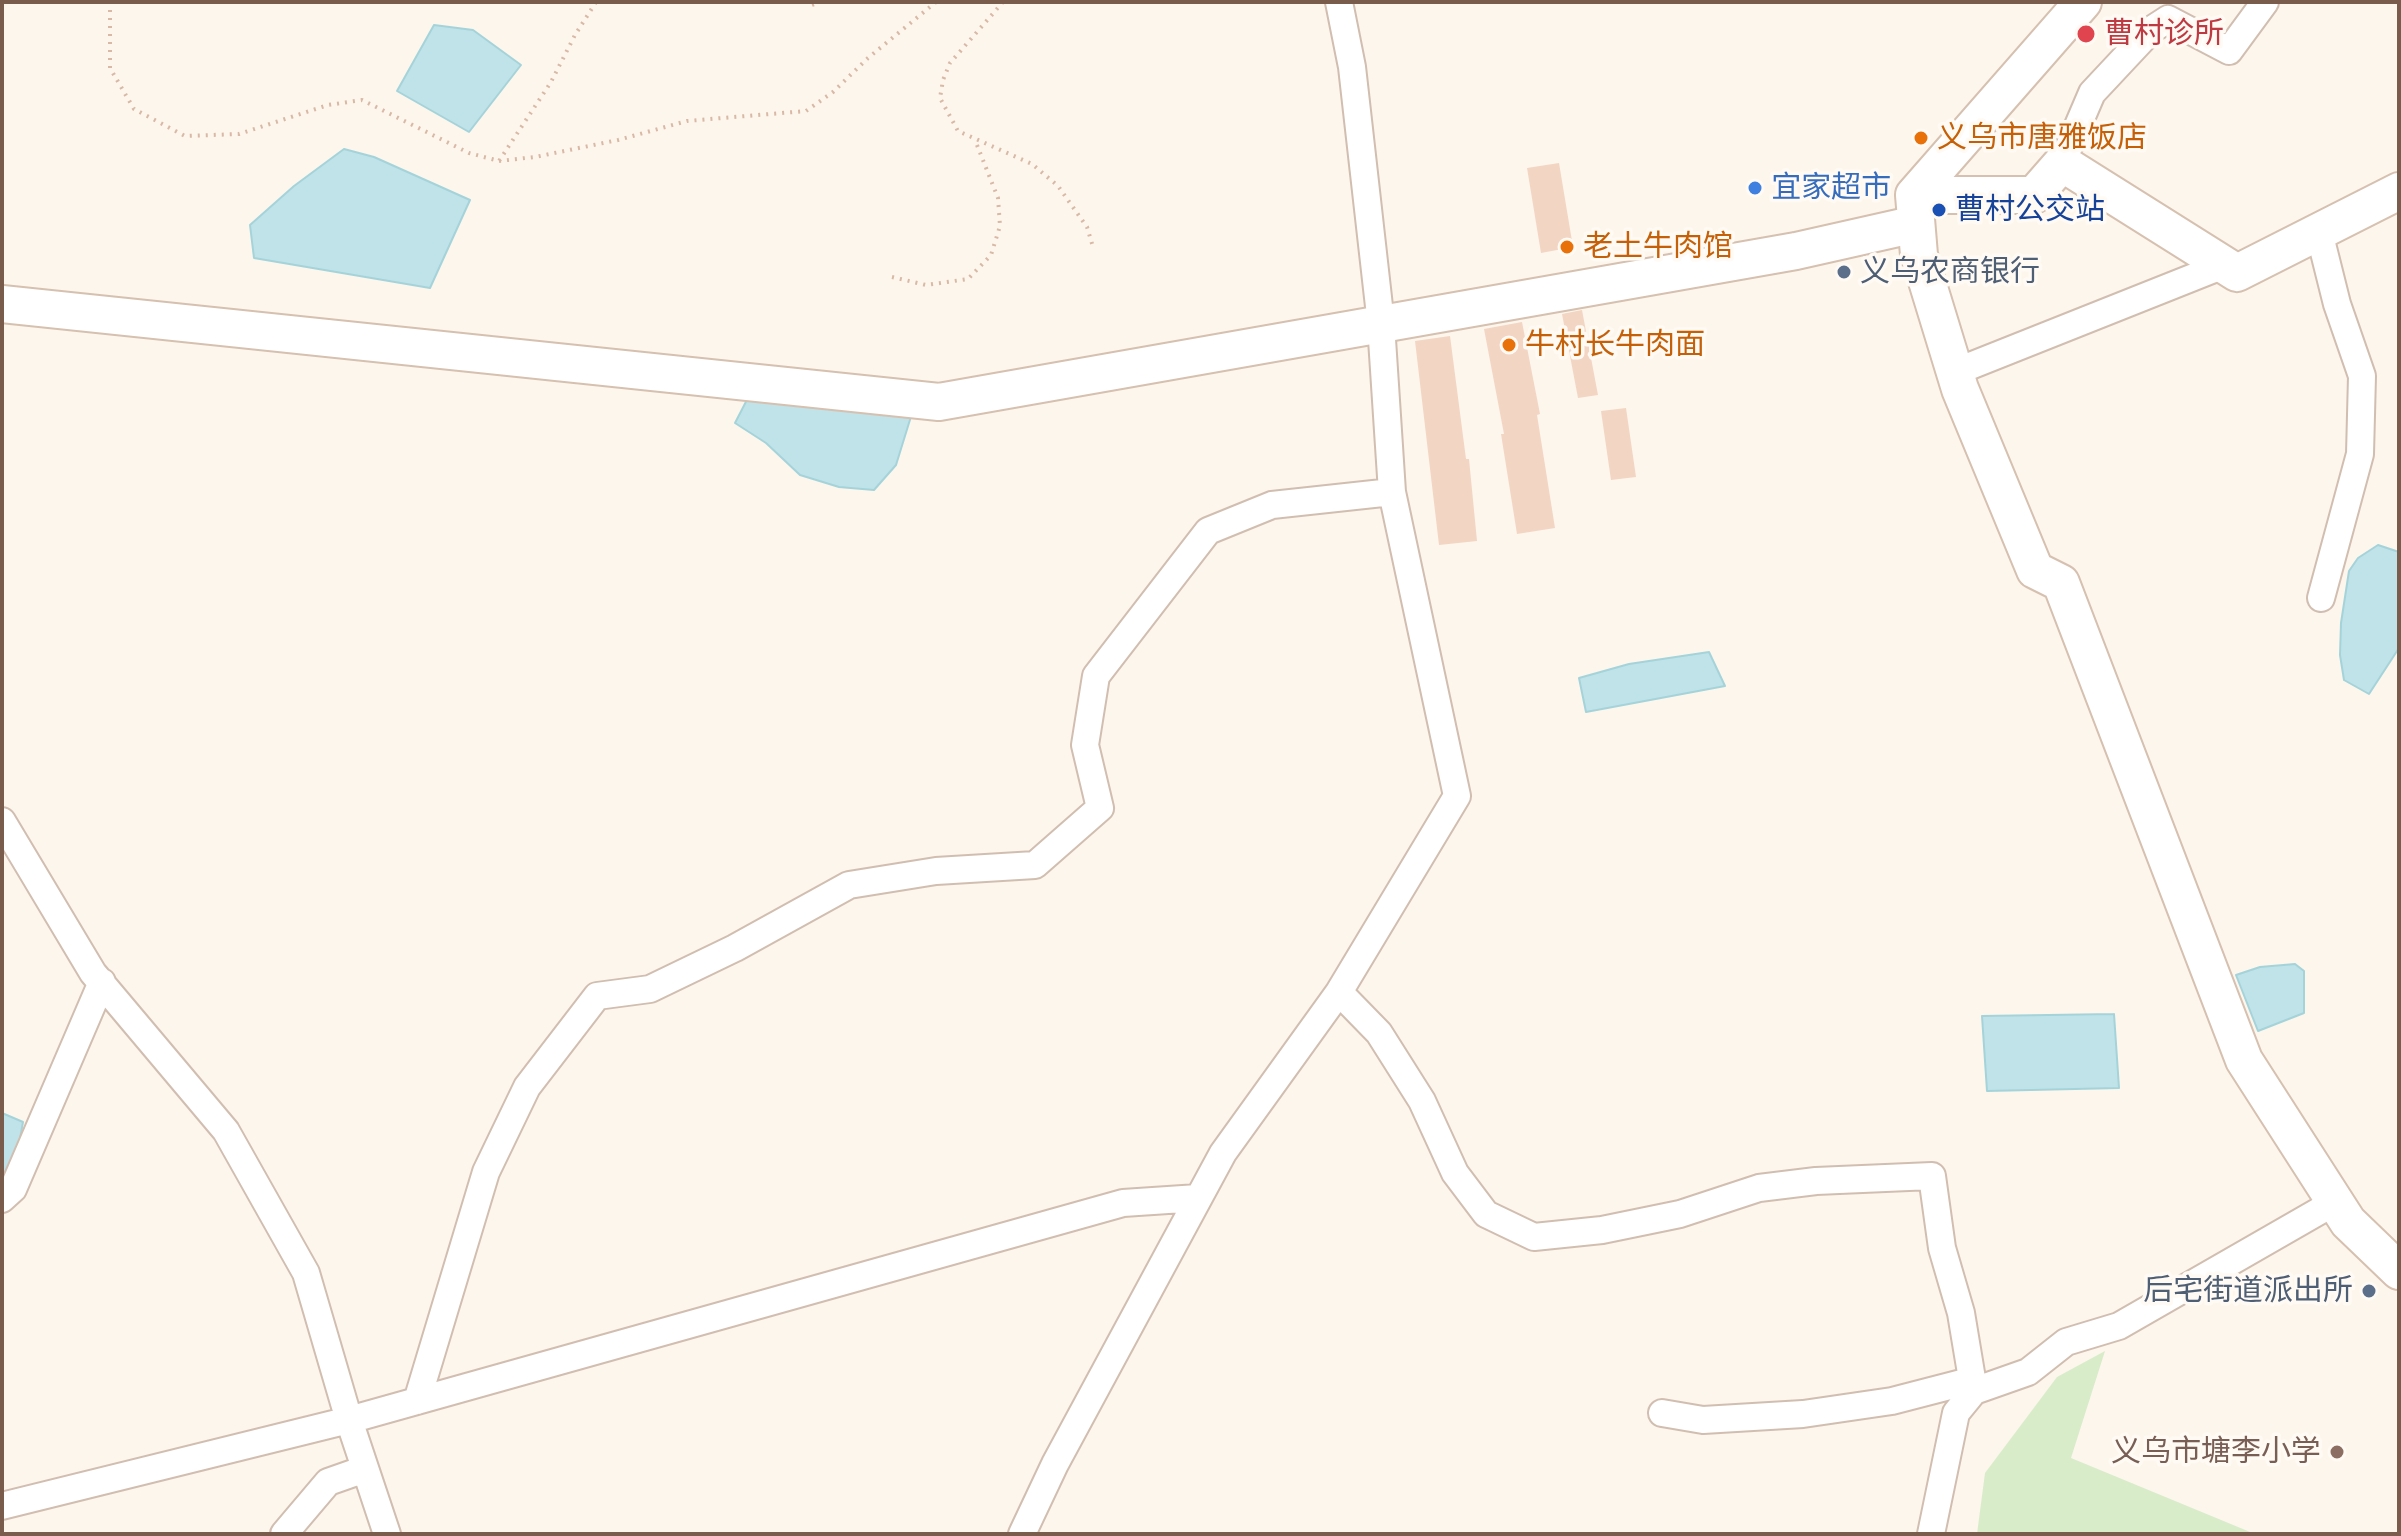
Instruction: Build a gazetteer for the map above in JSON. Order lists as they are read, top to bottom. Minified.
{"places":["曹村诊所","义乌市唐雅饭店","宜家超市","曹村公交站","老土牛肉馆","义乌农商银行","牛村长牛肉面","后宅街道派出所","义乌市塘李小学"]}
